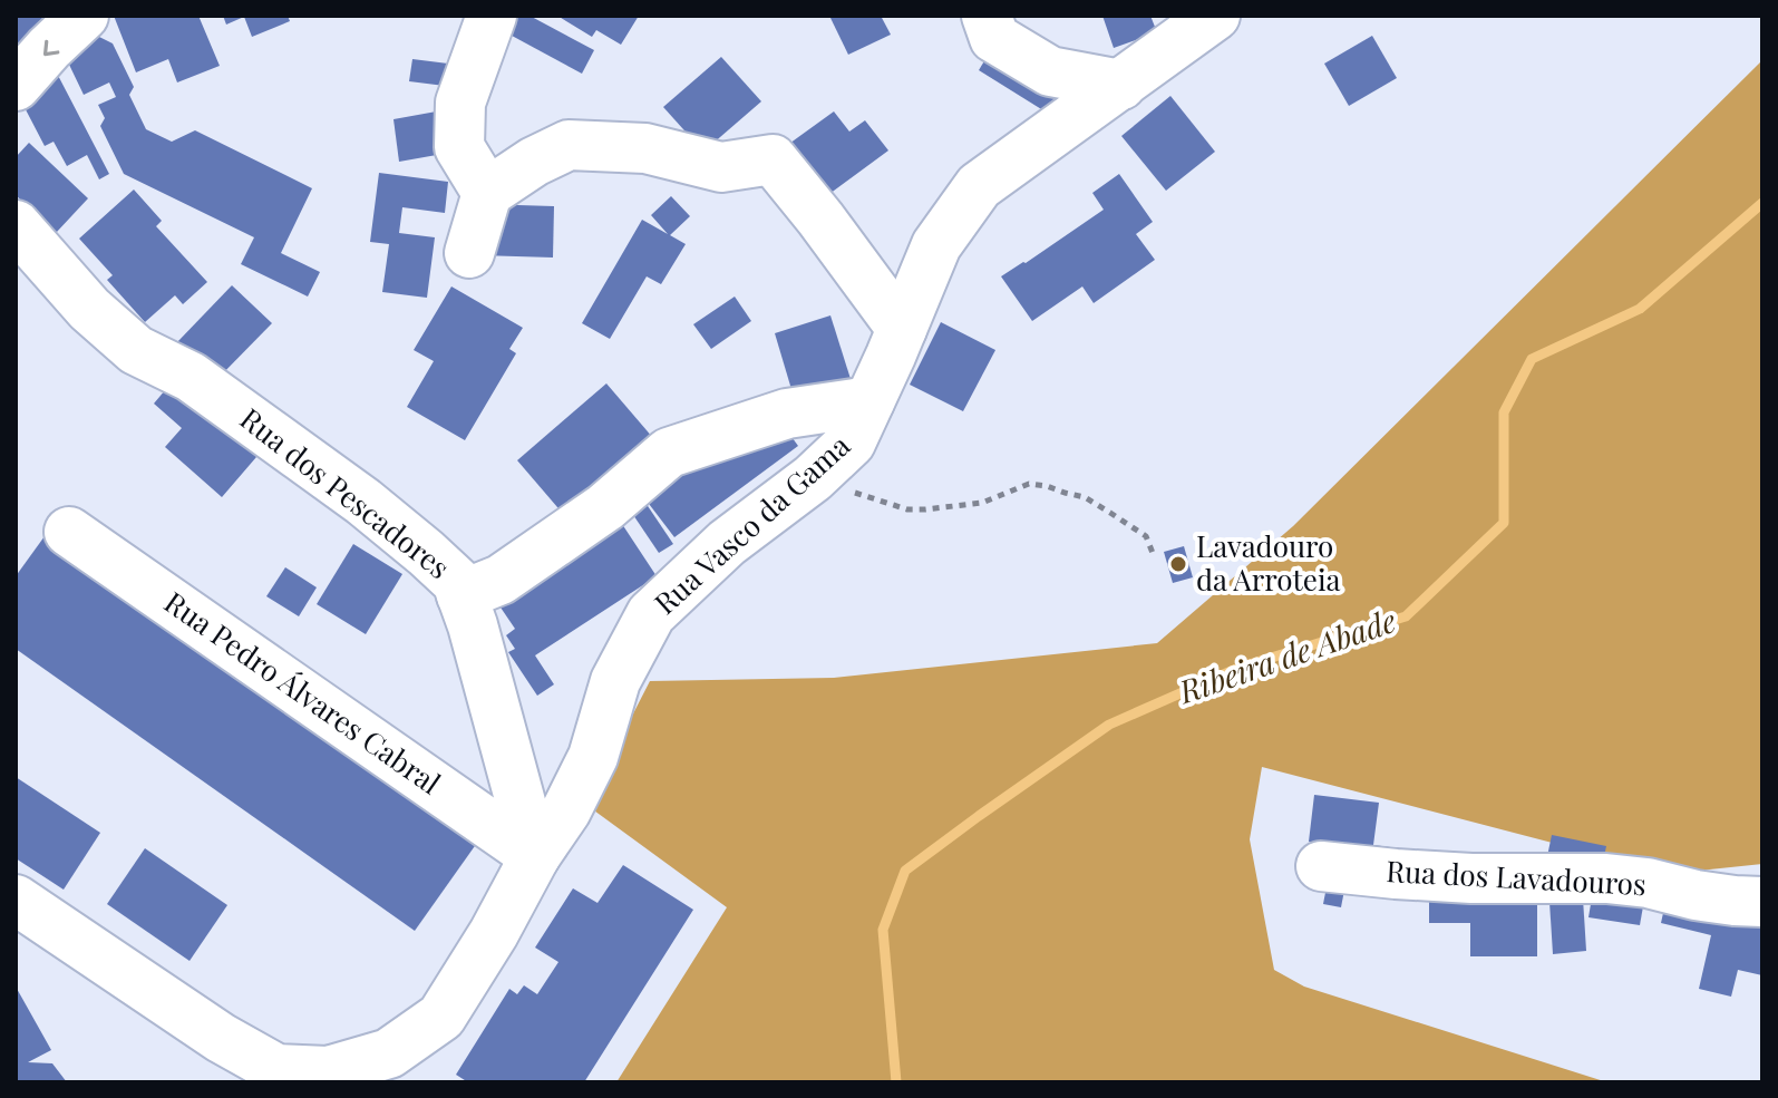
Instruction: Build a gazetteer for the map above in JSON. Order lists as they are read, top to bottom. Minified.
{"streets":{"street":["Rua dos Pescadores","Rua Vasco da Gama","Rua Pedro Álvares Cabral","Rua dos Lavadouros"]},"crossings":[["Rua dos Pescadores","Rua Vasco da Gama"],["Rua dos Pescadores","Rua Pedro Álvares Cabral"],["Rua Vasco da Gama","Rua Pedro Álvares Cabral"]],"water":["Ribeira de Abade"],"places":["Lavadouro da Arroteia"]}
